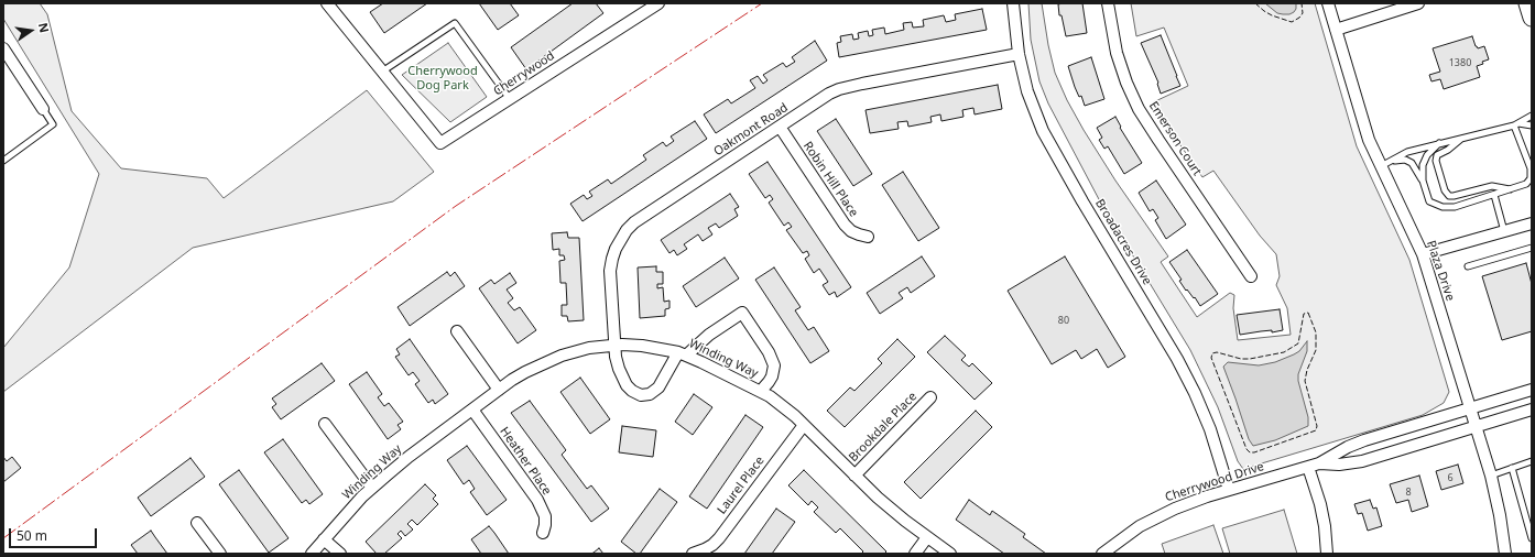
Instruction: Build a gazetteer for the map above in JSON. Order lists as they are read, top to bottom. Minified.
{"streets":{"street":["Cherrywood","Oakmont Road","Emerson Court","Robin Hill Place","Broadacres Drive","Plaza Drive","Winding Way","Brookdale Place","Heather Place","Cherrywood Drive","Laurel Place"]},"crossings":[["Oakmont Road","Robin Hill Place"],["Oakmont Road","Broadacres Drive"],["Oakmont Road","Winding Way"],["Broadacres Drive","Cherrywood Drive"],["Plaza Drive","Cherrywood Drive"],["Winding Way","Brookdale Place"],["Winding Way","Heather Place"],["Winding Way","Laurel Place"]],"parks":["Cherrywood Dog Park"],"house_numbers":["1380","80","6","8"],"scale_bar":"50 m","north":"right"}
